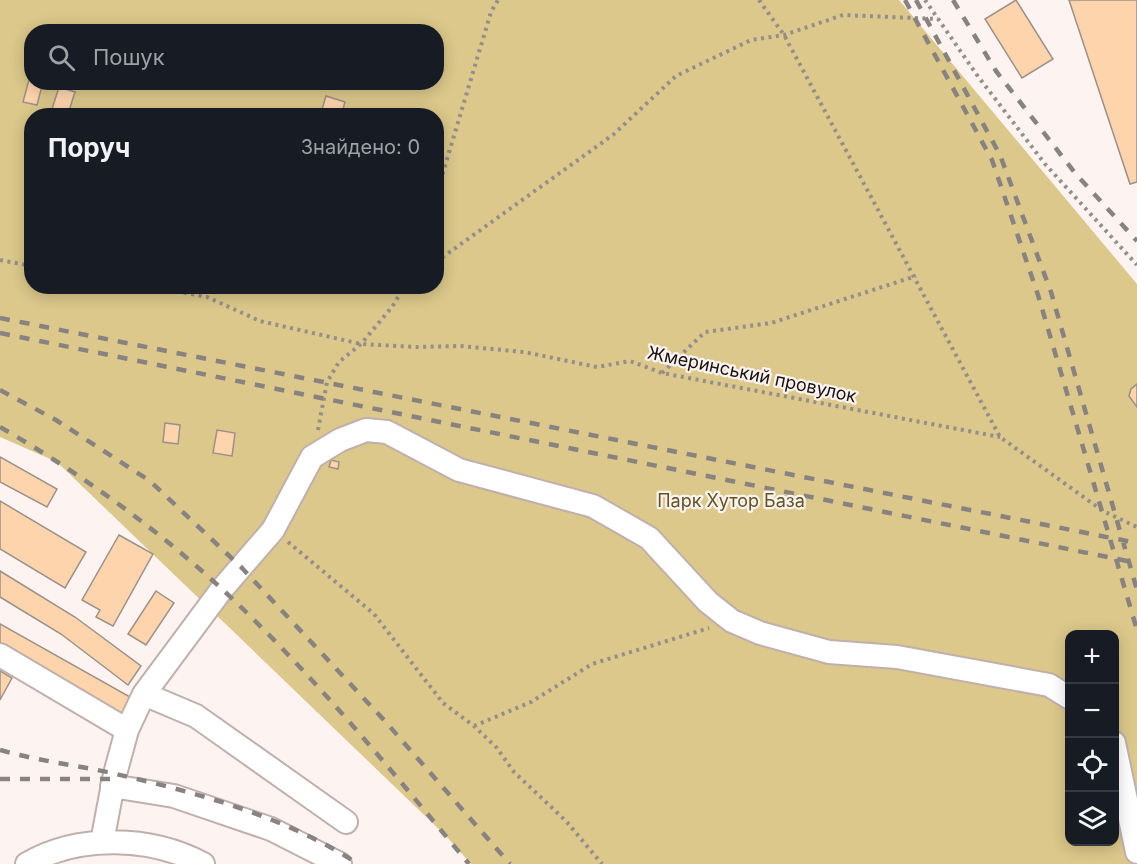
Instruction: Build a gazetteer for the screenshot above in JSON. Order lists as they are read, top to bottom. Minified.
{"streets":{"path":["Жмеринський провулок"]},"parks":["Парк Хутор База"],"page":{"search":"Пошук","heading":["Поруч","Знайдено: 0"],"map_buttons":["+","−"]}}
